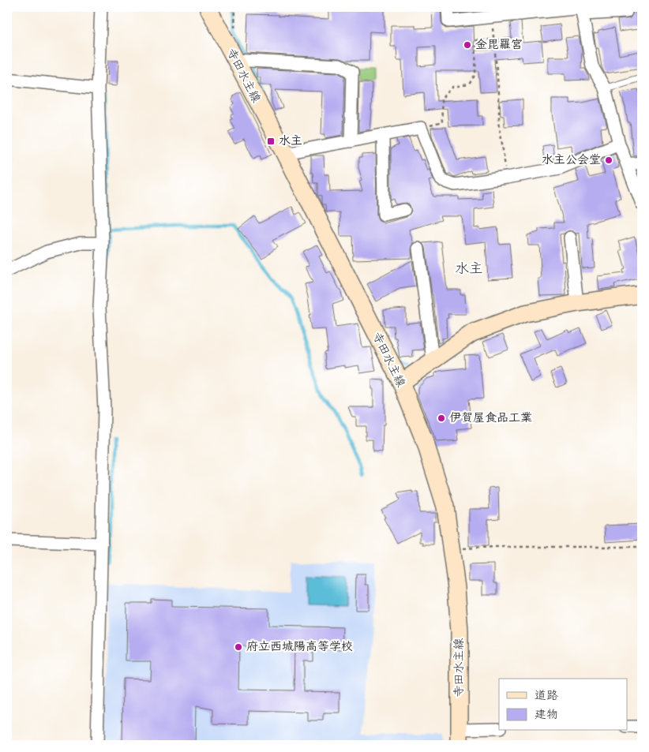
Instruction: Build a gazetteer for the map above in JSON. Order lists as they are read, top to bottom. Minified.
{"streets":{"main road":["寺田水主線"]},"districts":["水主"],"places":{"other":["金毘羅宮","水主公会堂","伊賀屋食品工業","府立西城陽高等学校"],"transit":["水主"]},"legend":["道路","建物"]}
